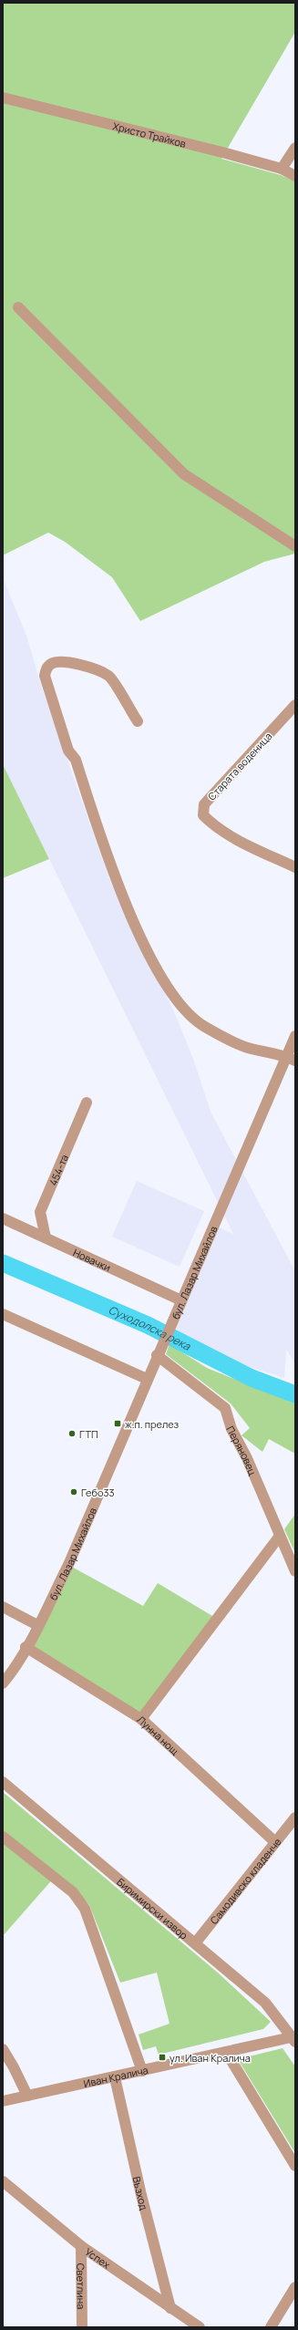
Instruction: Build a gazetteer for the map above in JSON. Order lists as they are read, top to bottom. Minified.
{"streets":{"street":["Христо Трайков","Старата воденица","454-та","Новачки","бул. Лазар Михайлов","Перяновец","Лунна нощ","Самодивско кладенче","Биримирски извор","Иван Кралича","Възход","Успех","Светлина"]},"crossings":[["454-та","Новачки"],["Новачки","бул. Лазар Михайлов"],["бул. Лазар Михайлов","Перяновец"],["бул. Лазар Михайлов","Лунна нощ"],["Лунна нощ","Самодивско кладенче"],["Самодивско кладенче","Биримирски извор"],["Биримирски извор","Иван Кралича"],["Иван Кралича","Възход"],["Възход","Успех"],["Успех","Светлина"]],"water":["Суходолска река"],"places":{"transit":["ж.п. прелез","ул. Иван Кралича"],"other":["ГТП","Гебо33"]}}
